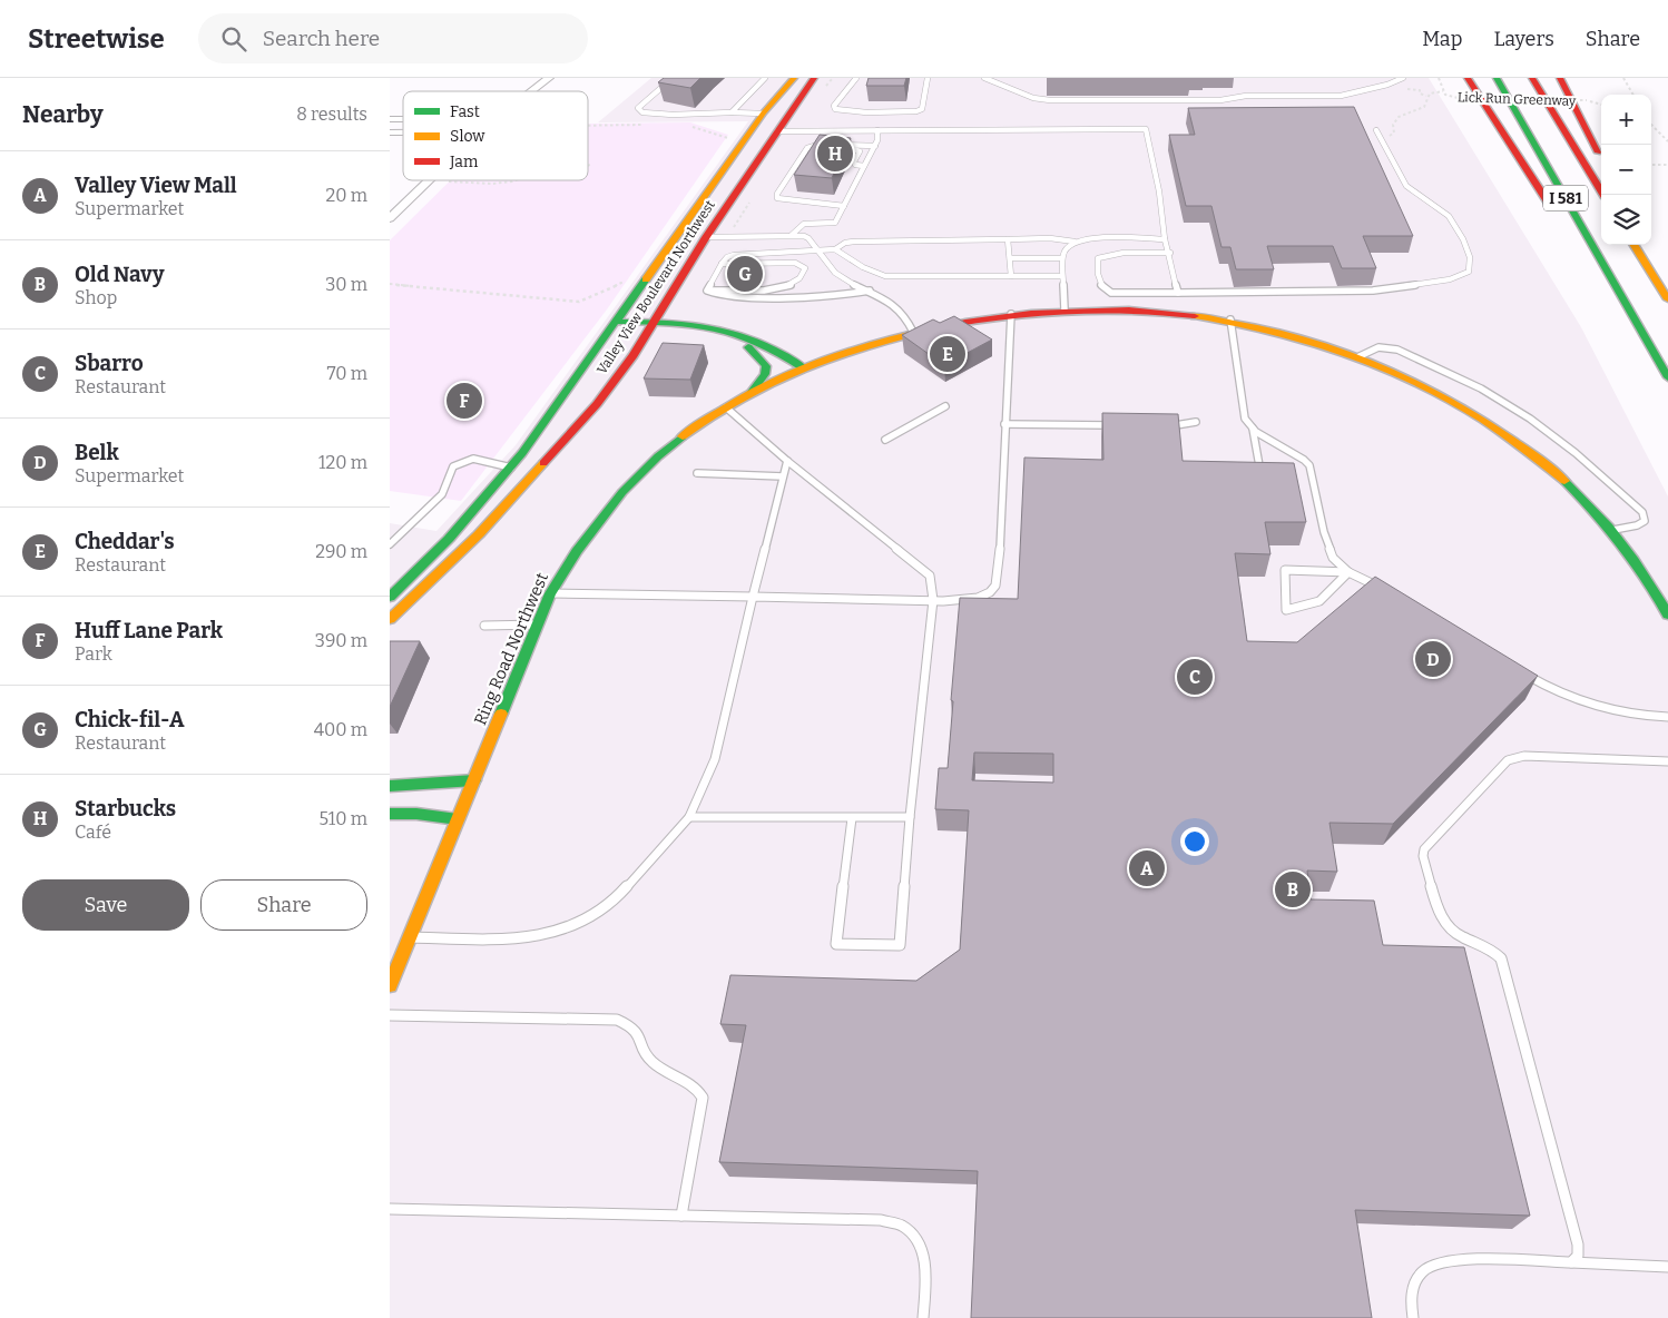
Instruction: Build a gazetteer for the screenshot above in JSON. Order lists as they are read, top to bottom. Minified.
{"streets":{"main road":["I 581","Valley View Boulevard Northwest","Ring Road Northwest"],"path":["Lick Run Greenway"]},"legend":["Fast","Slow","Jam"],"page":{"header":"Streetwise","search":"Search here","nav":["Map","Layers","Share"],"heading":["Nearby","8 results"],"map_buttons":["+","−"],"pins":["H","G","E","F","D","C","A","B"],"list":[{"mark":"A","name":"Valley View Mall","note":"Supermarket","value":"20 m"},{"mark":"B","name":"Old Navy","note":"Shop","value":"30 m"},{"mark":"C","name":"Sbarro","note":"Restaurant","value":"70 m"},{"mark":"D","name":"Belk","note":"Supermarket","value":"120 m"},{"mark":"E","name":"Cheddar's","note":"Restaurant","value":"290 m"},{"mark":"F","name":"Huff Lane Park","note":"Park","value":"390 m"},{"mark":"G","name":"Chick-fil-A","note":"Restaurant","value":"400 m"},{"mark":"H","name":"Starbucks","note":"Café","value":"510 m"}],"buttons":["Save","Share"]}}
